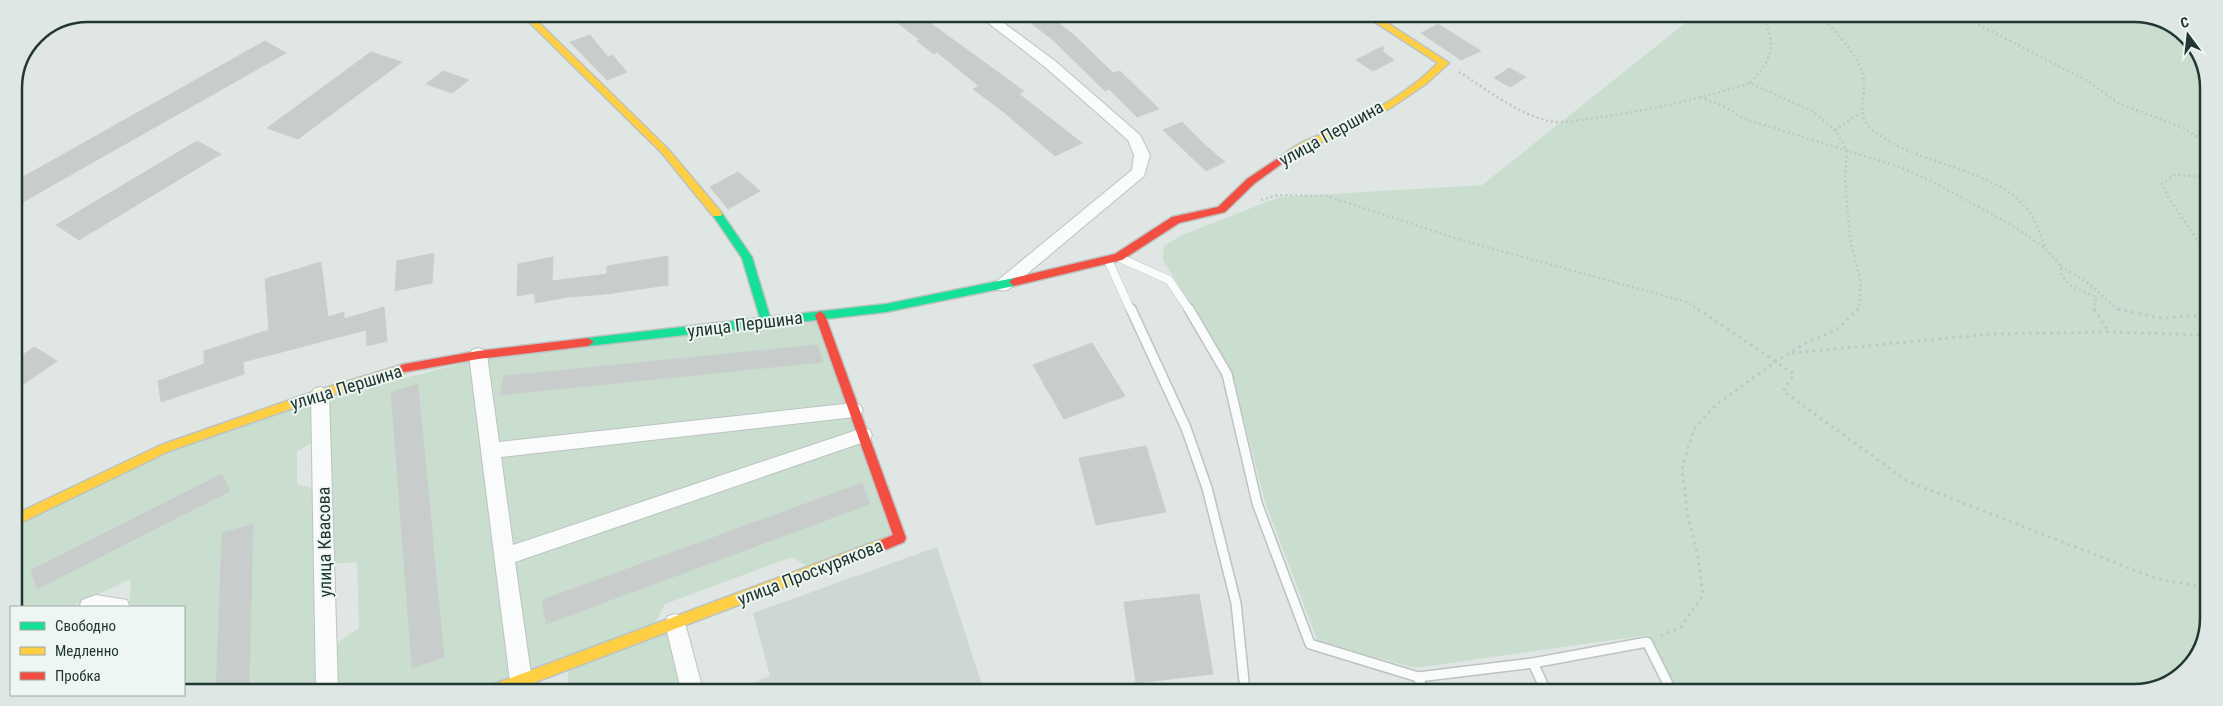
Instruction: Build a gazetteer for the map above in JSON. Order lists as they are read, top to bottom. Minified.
{"streets":{"street":["улица Першина","улица Квасова","улица Проскурякова"]},"crossings":[["улица Першина","улица Квасова"],["улица Першина","улица Проскурякова"]],"legend":["Свободно","Медленно","Пробка"],"north":"top"}
